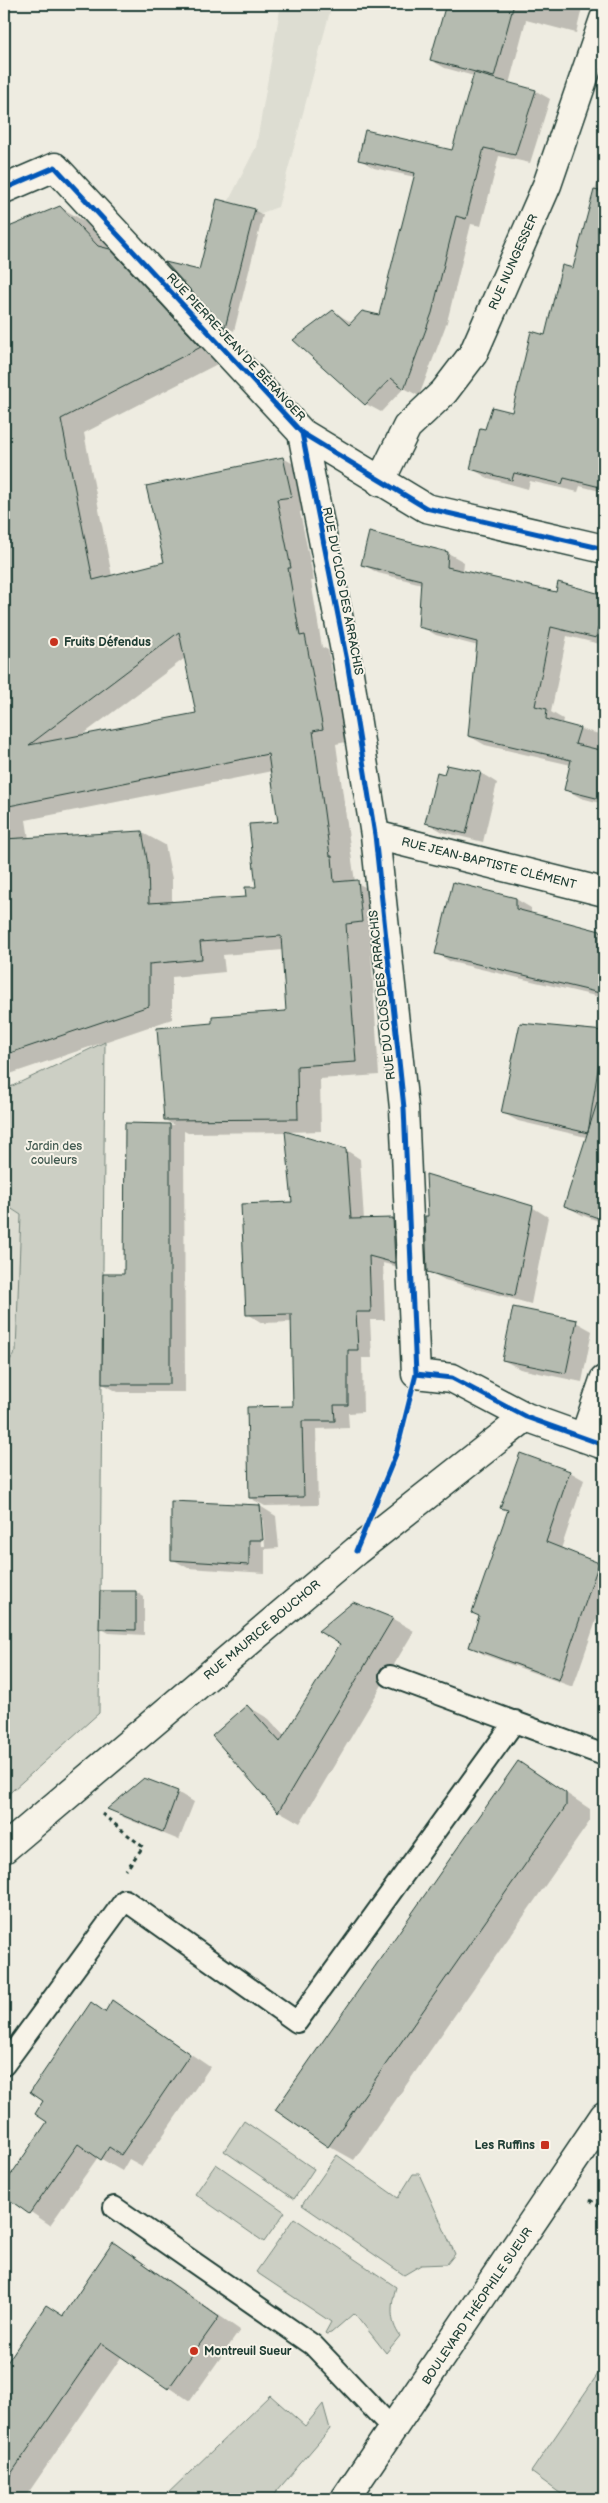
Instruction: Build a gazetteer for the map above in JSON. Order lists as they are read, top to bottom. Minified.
{"streets":{"street":["RUE NUNGESSER","RUE PIERRE-JEAN DE BÉRANGER","RUE DU CLOS DES ARRACHIS","RUE JEAN-BAPTISTE CLÉMENT","RUE MAURICE BOUCHOR","BOULEVARD THÉOPHILE SUEUR"]},"crossings":[["RUE NUNGESSER","RUE PIERRE-JEAN DE BÉRANGER"],["RUE PIERRE-JEAN DE BÉRANGER","RUE DU CLOS DES ARRACHIS"],["RUE DU CLOS DES ARRACHIS","RUE JEAN-BAPTISTE CLÉMENT"],["RUE DU CLOS DES ARRACHIS","RUE MAURICE BOUCHOR"]],"parks":["Jardin des couleurs"],"places":{"other":["Fruits Défendus","Montreuil Sueur"],"transit":["Les Ruffins"]}}
